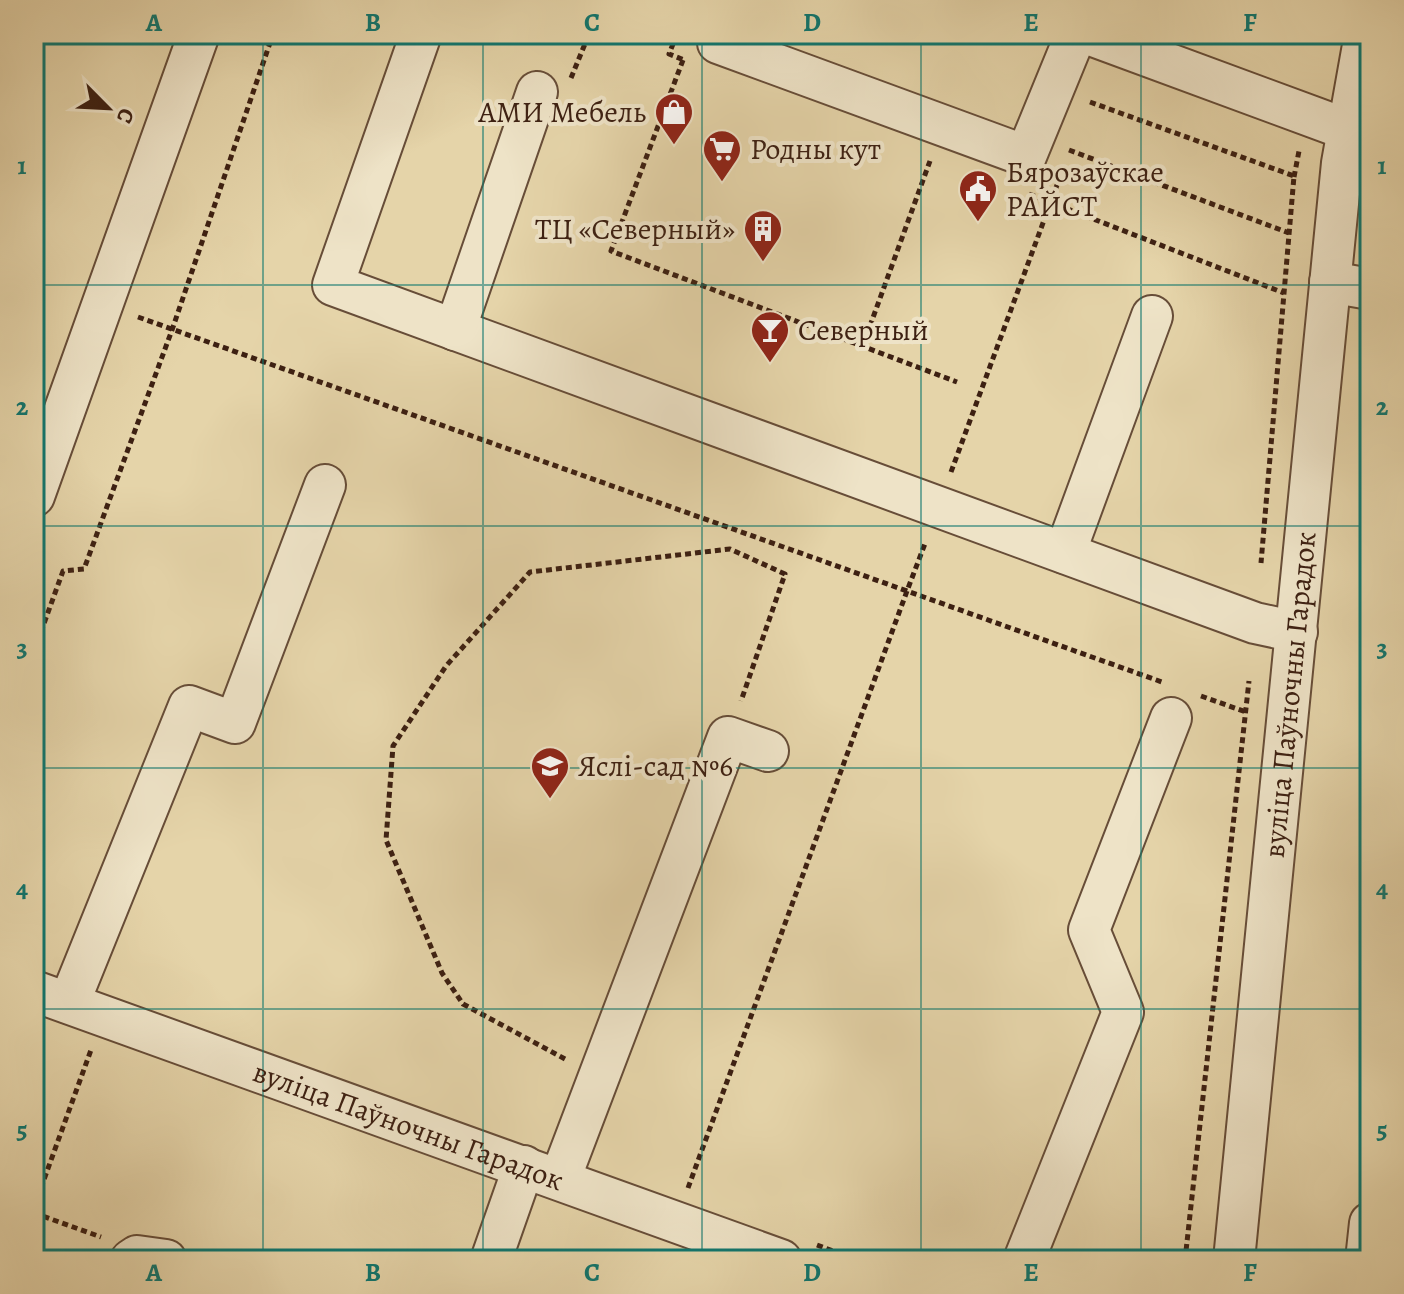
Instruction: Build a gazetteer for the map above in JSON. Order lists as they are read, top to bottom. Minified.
{"streets":{"street":["вуліца Паўночны Гарадок"]},"places":{"shop":["АМИ Мебель"],"supermarket":["Родны кут"],"public building":["Бярозаўскае РАЙСТ"],"building":["ТЦ «Северный»"],"bar":["Северный"],"school or university":["Яслі-сад №6"]},"north":"bottom right","grid":{"columns":["A","B","C","D","E","F"],"rows":["1","2","3","4","5"]}}
